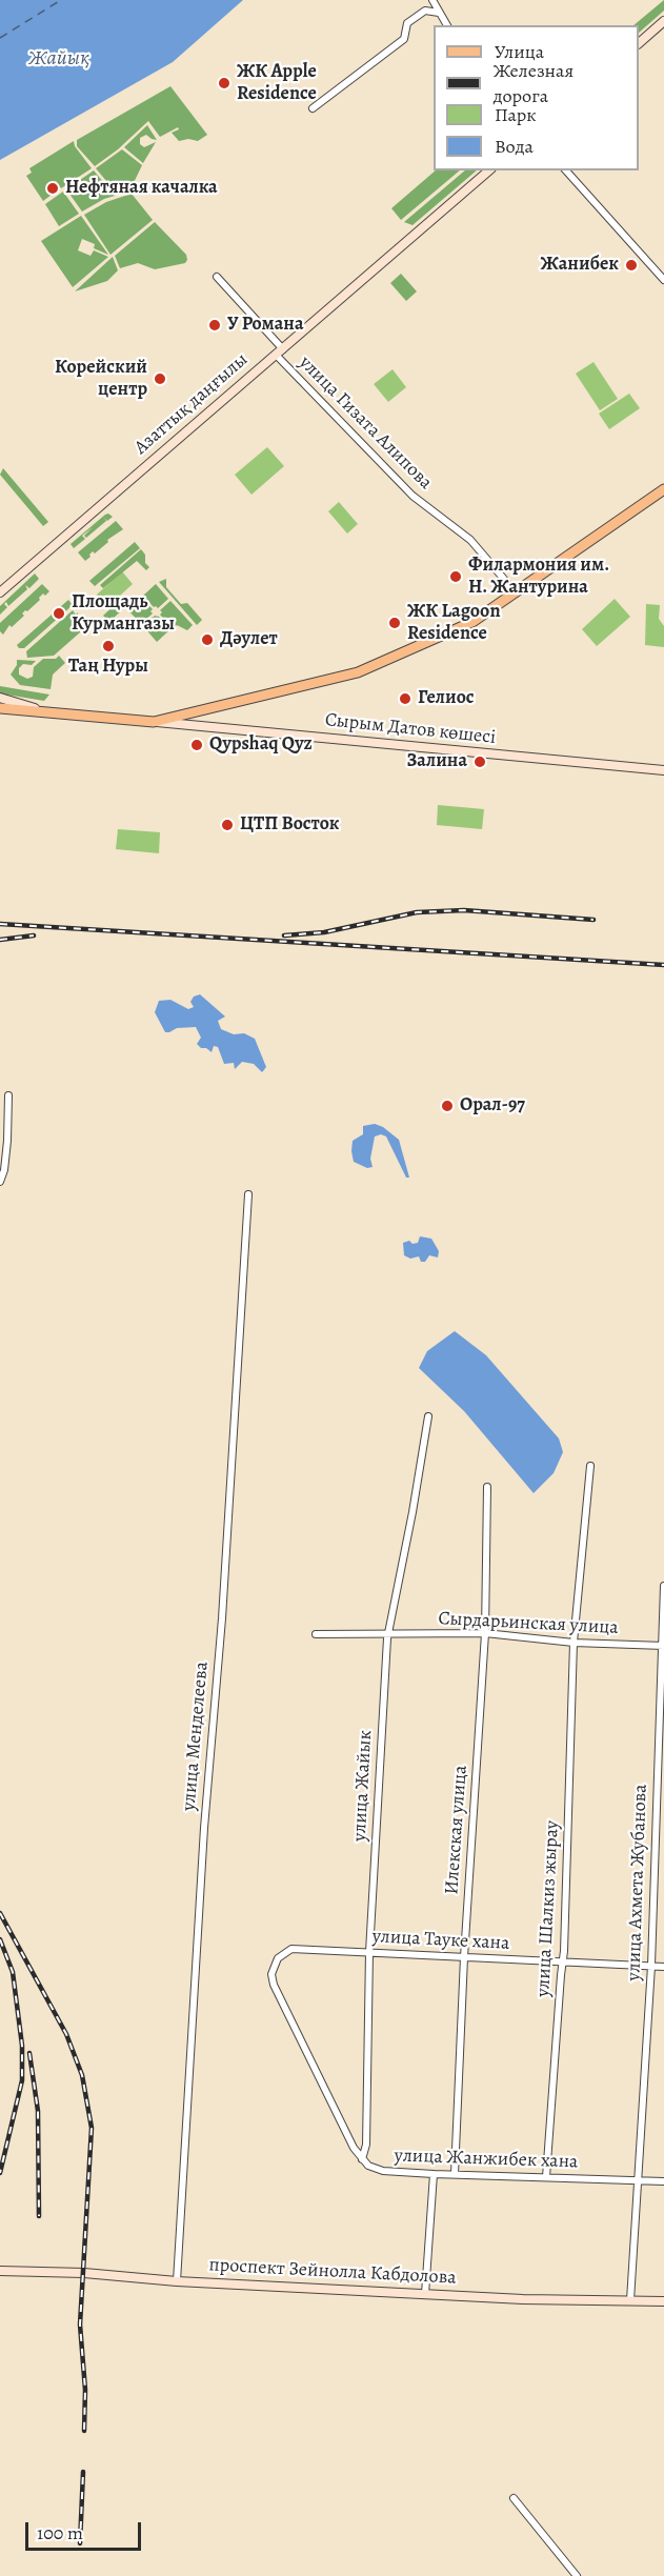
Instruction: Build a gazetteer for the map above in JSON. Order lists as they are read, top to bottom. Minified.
{"streets":{"main road":["Азаттық даңғылы","Сырым Датов көшесі","проспект Зейнолла Кабдолова"],"street":["улица Гизата Алипова","Сырдарьинская улица","улица Менделеева","улица Жайык","Илекская улица","улица Ахмета Жубанова","улица Шалкиз жырау","улица Тауке хана","улица Жанжибек хана"]},"crossings":[["Азаттық даңғылы","улица Гизата Алипова"],["Сырдарьинская улица","улица Жайык"],["Сырдарьинская улица","Илекская улица"],["Сырдарьинская улица","улица Ахмета Жубанова"],["Сырдарьинская улица","улица Шалкиз жырау"],["улица Менделеева","проспект Зейнолла Кабдолова"],["улица Жайык","улица Тауке хана"],["улица Жайык","улица Жанжибек хана"],["Илекская улица","улица Тауке хана"],["Илекская улица","улица Жанжибек хана"],["улица Ахмета Жубанова","улица Тауке хана"],["улица Ахмета Жубанова","улица Жанжибек хана"],["улица Ахмета Жубанова","проспект Зейнолла Кабдолова"],["улица Шалкиз жырау","улица Тауке хана"],["улица Шалкиз жырау","улица Жанжибек хана"],["улица Тауке хана","улица Жанжибек хана"]],"water":["Жайық"],"places":["ЖК Apple Residence","Нефтяная качалка","Жанибек","У Романа","Корейский центр","Филармония им. Н. Жантурина","Площадь Курмангазы","ЖК Lagoon Residence","Дәулет","Таң Нуры","Гелиос","Qypshaq Qyz","Залина","ЦТП Восток","Орал-97"],"legend":["Улица","Железная дорога","Парк","Вода"],"scale_bar":"100 m"}
